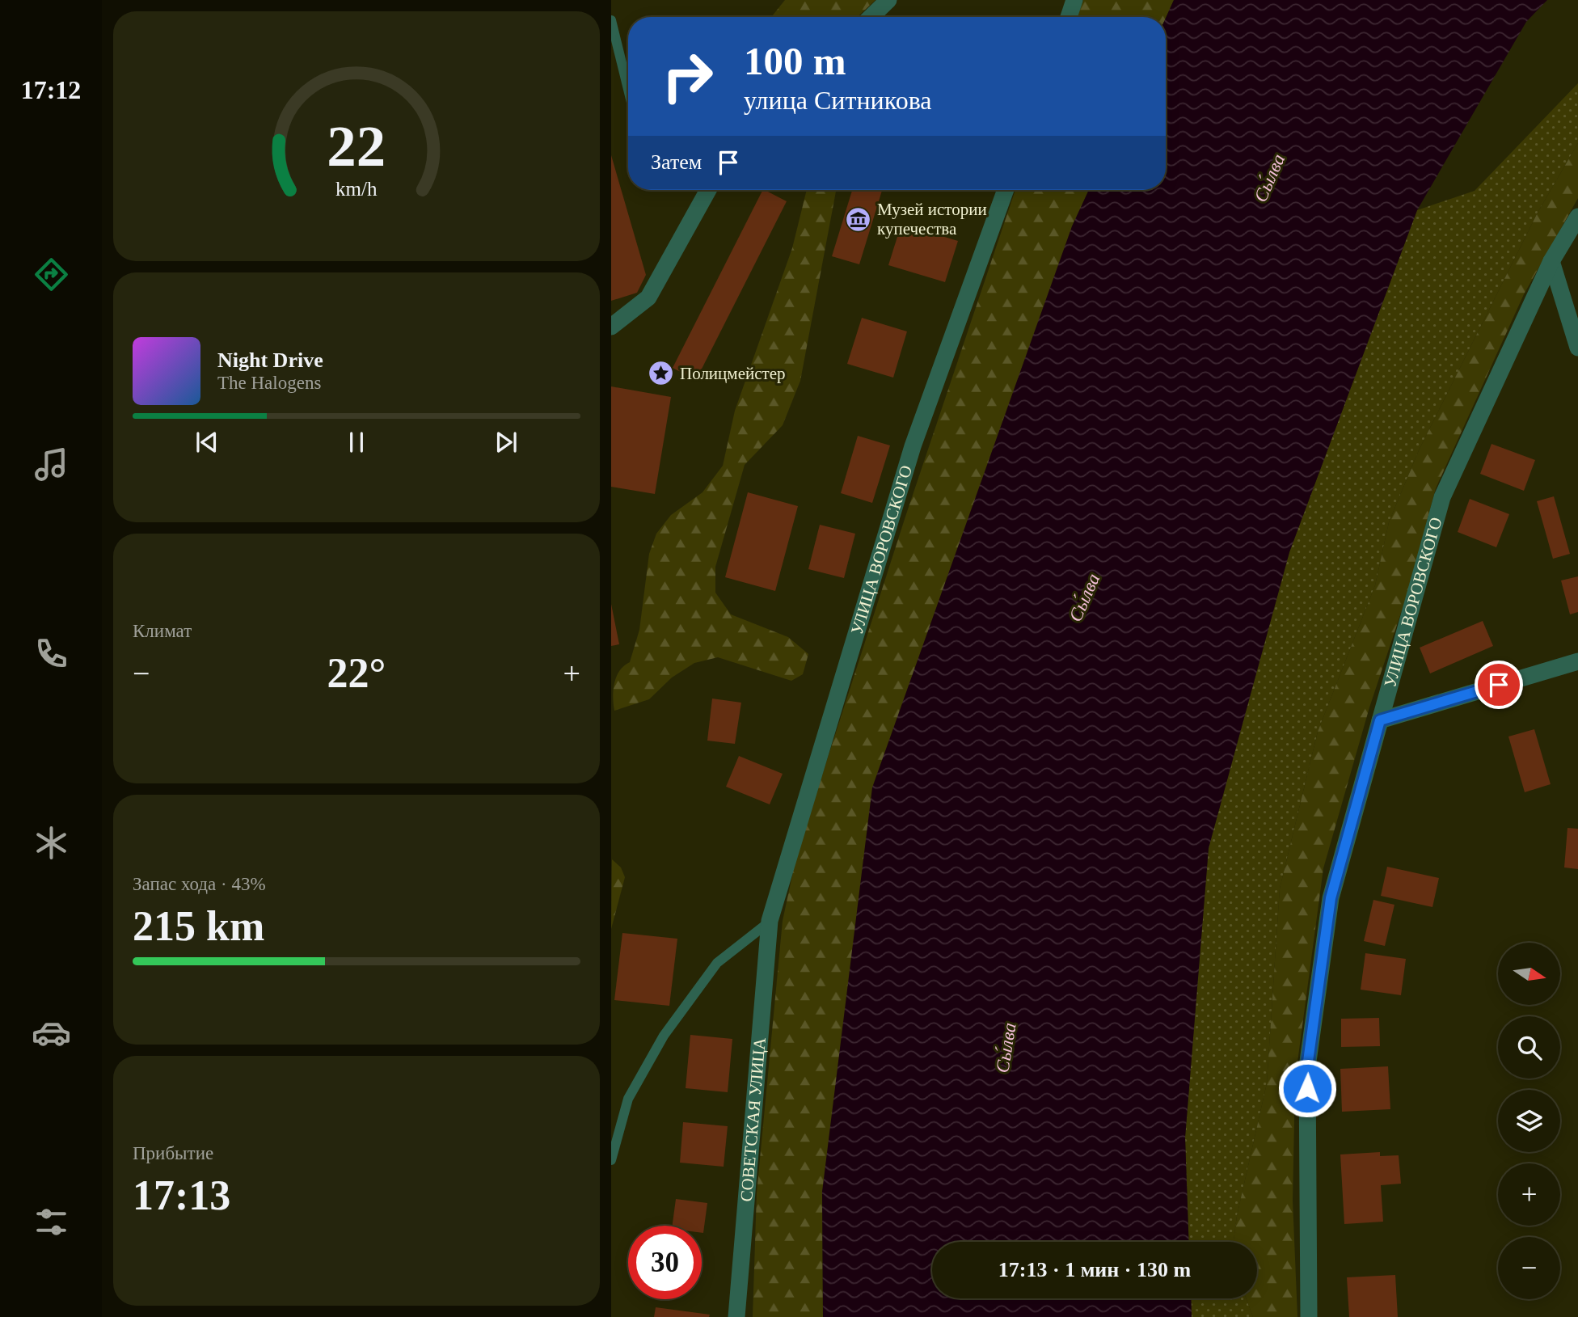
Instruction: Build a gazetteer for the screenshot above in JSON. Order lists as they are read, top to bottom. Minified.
{"streets":{"street":["УЛИЦА ВОРОВСКОГО","СОВЕТСКАЯ УЛИЦА"]},"crossings":[["УЛИЦА ВОРОВСКОГО","СОВЕТСКАЯ УЛИЦА"]],"water":["Сы́лва"],"places":{"museum":["Музей истории купечества"],"place":["Полицмейстер"]},"north":"right","page":{"tabs":"17:12","turn":["100 m","улица Ситникова"],"then":"Затем","song":["Night Drive","The Halogens"],"tile":["Климат",["Запас хода · 43%","215 km"],["Прибытие","17:13"]],"heat":["−","22°","+"],"map_buttons":["+","−"],"limit":"30","trip":"17:13 · 1 мин · 130 m","gauge":["22","km/h"]}}
